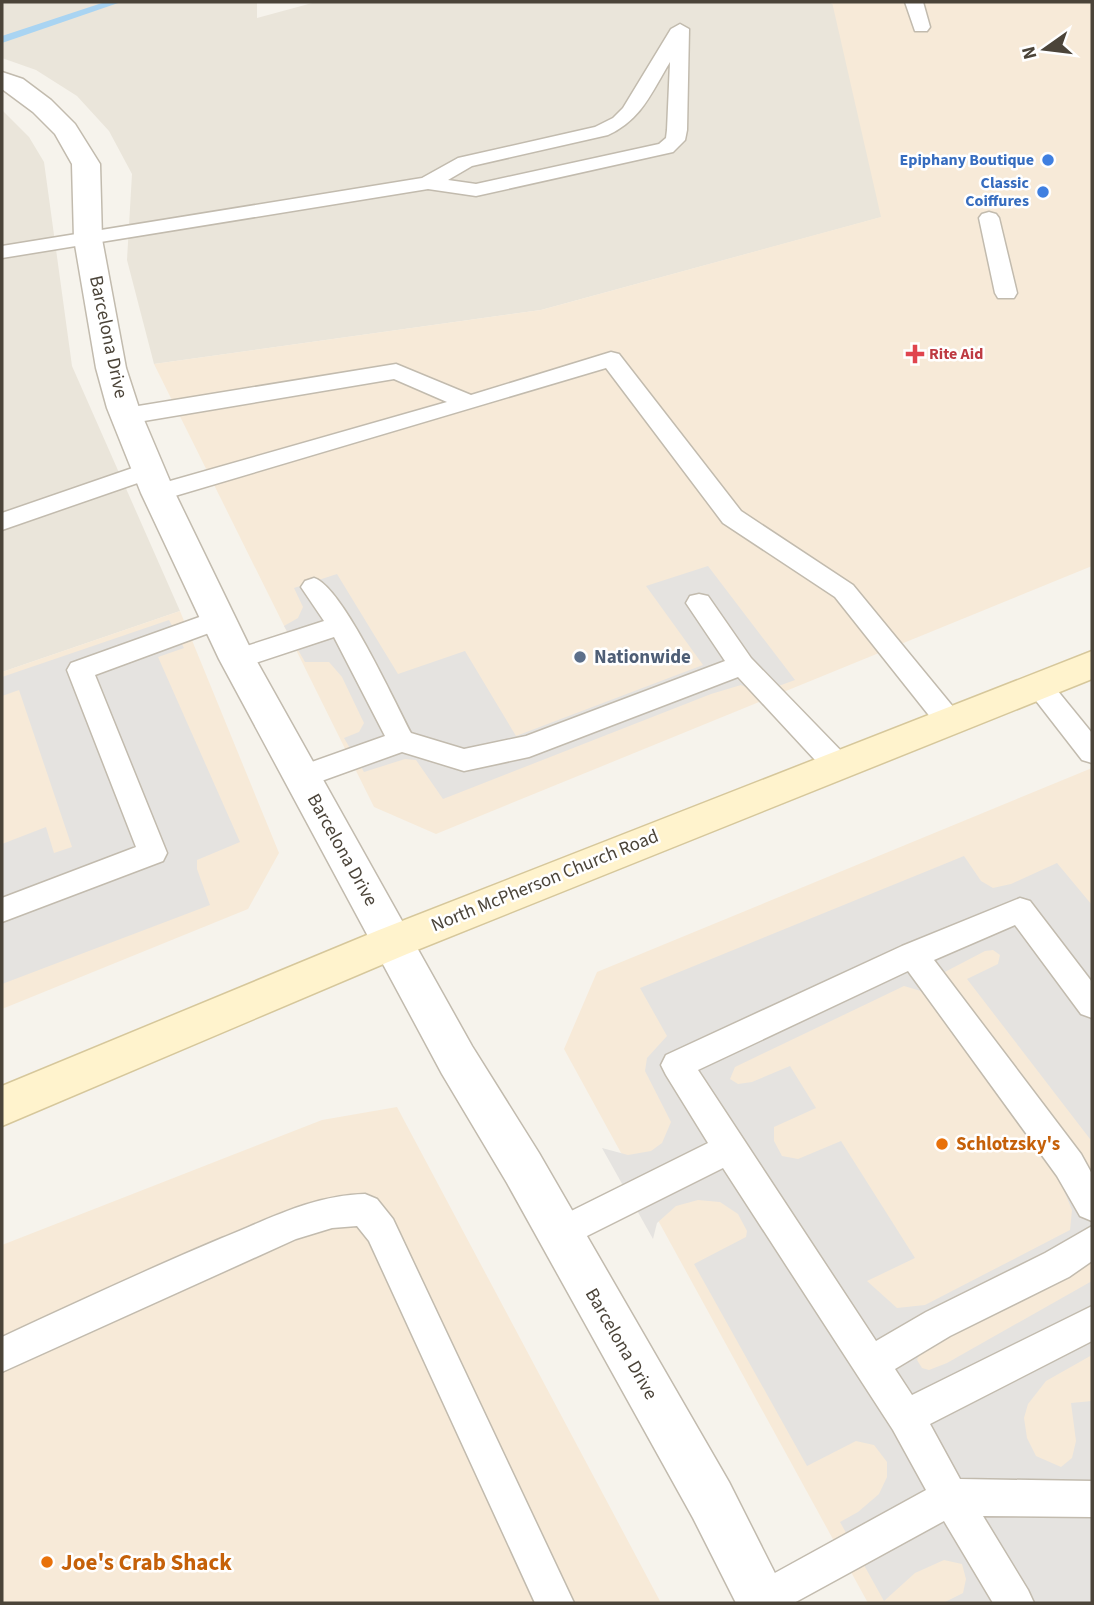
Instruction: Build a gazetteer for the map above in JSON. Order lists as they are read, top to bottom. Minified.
{"streets":{"main road":["North McPherson Church Road"],"street":["Barcelona Drive"]},"crossings":[["Barcelona Drive","North McPherson Church Road"]],"places":{"other":["Epiphany Boutique","Classic Coiffures","Nationwide","Schlotzsky's","Joe's Crab Shack"],"health":["Rite Aid"]},"north":"left"}
